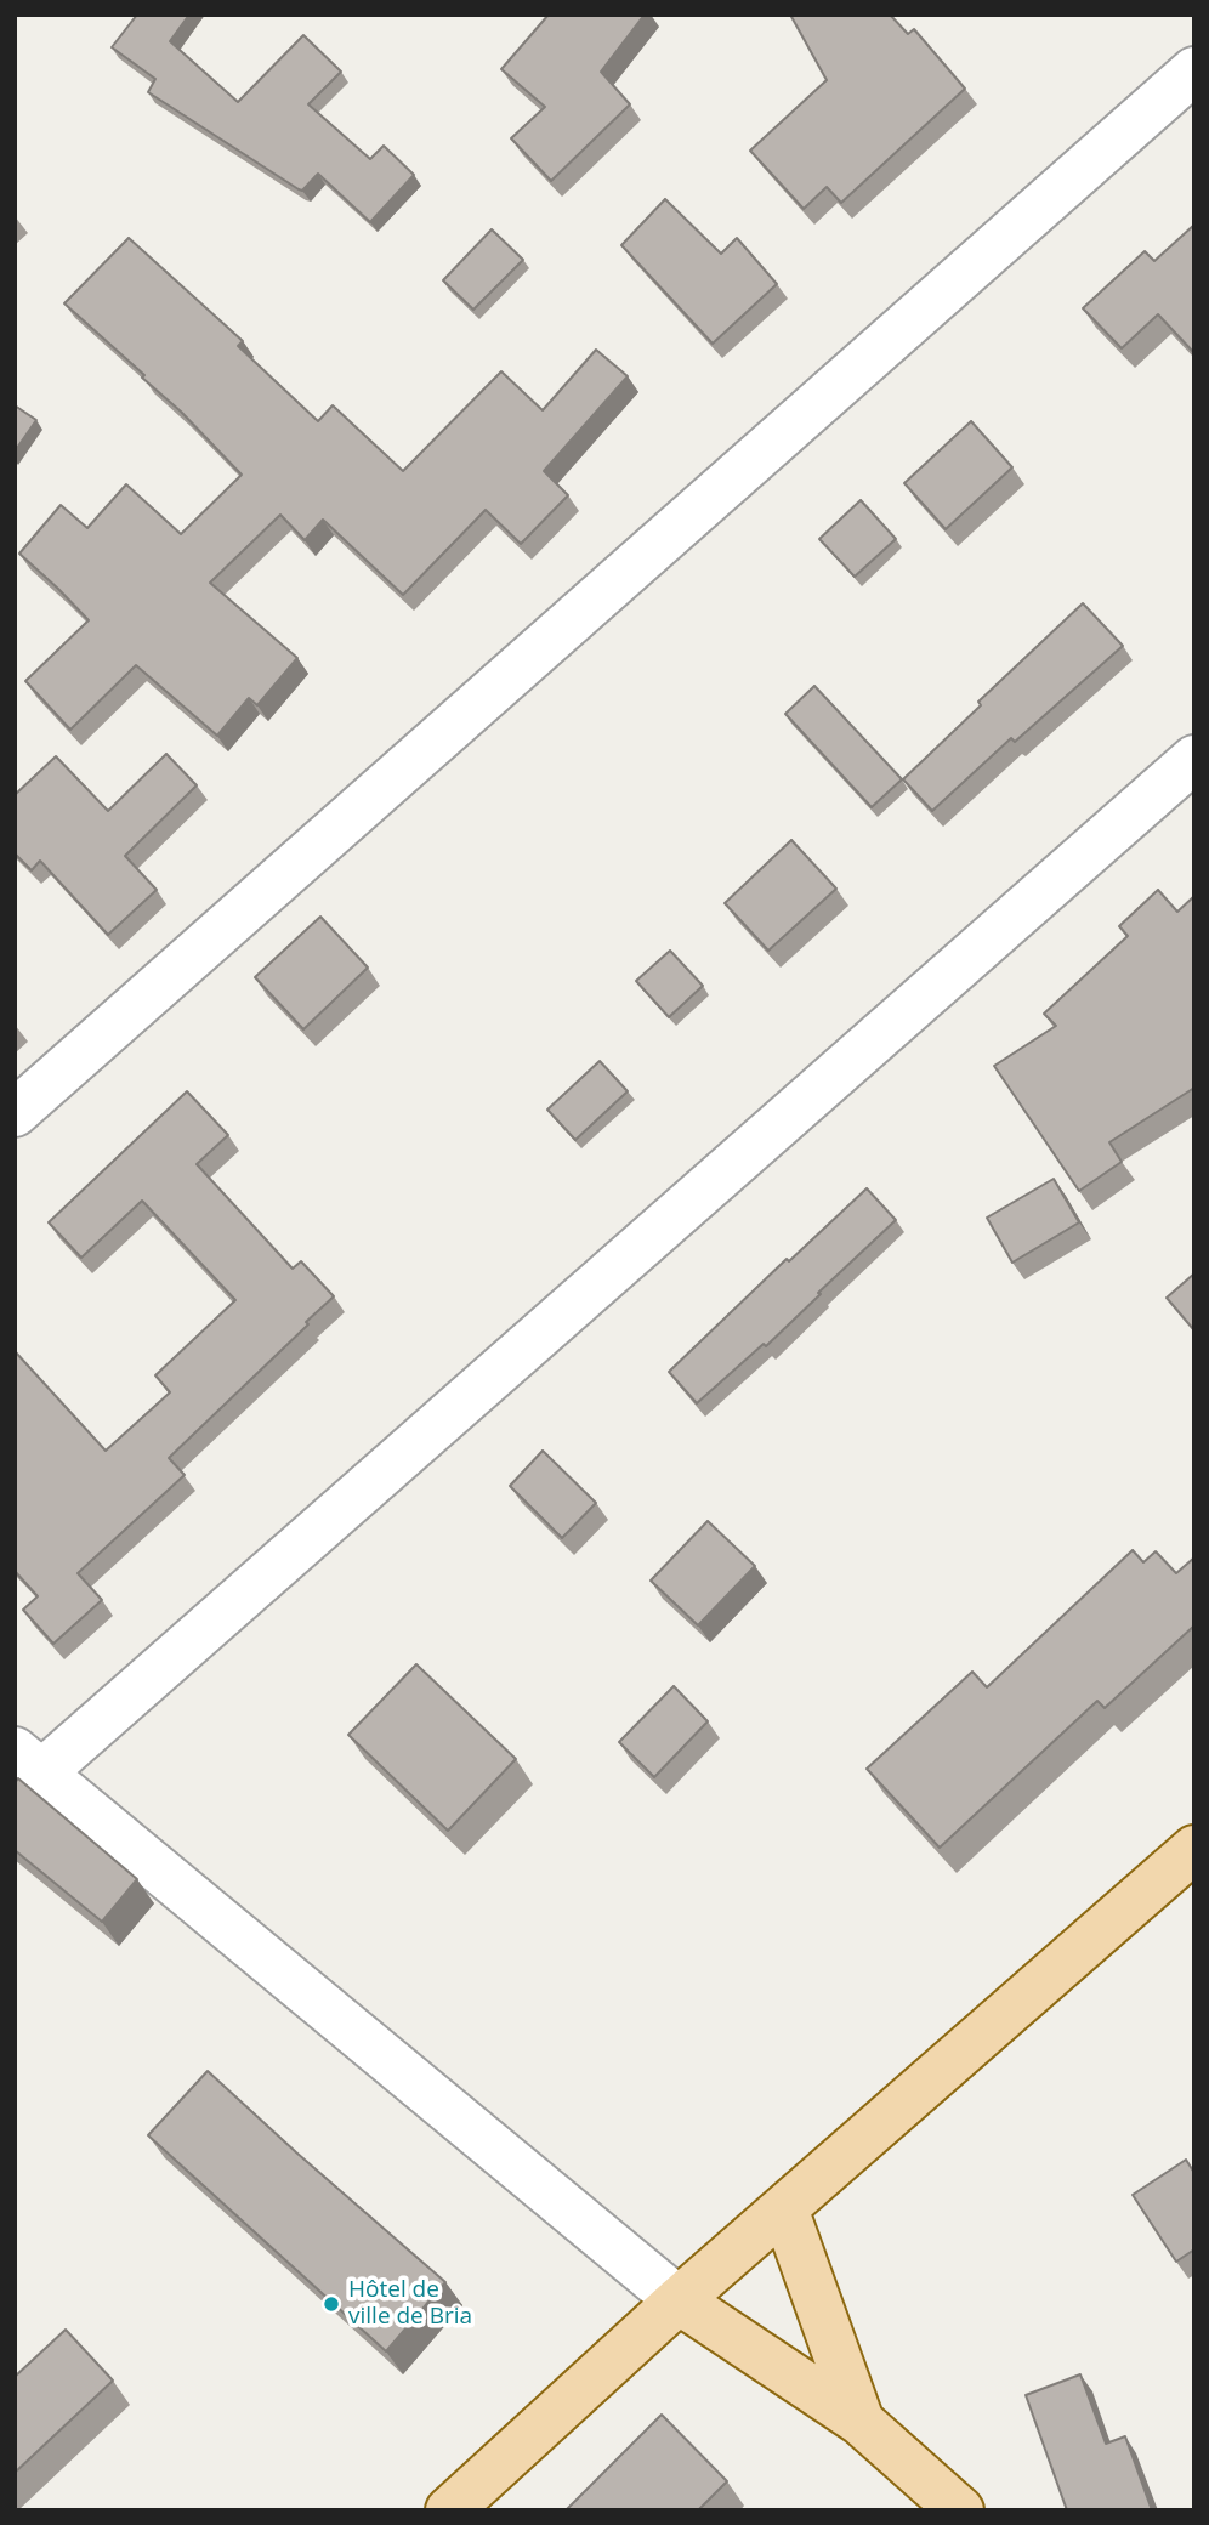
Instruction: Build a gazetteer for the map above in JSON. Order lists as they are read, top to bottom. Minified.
{"places":["Hôtel de ville de Bria"]}
